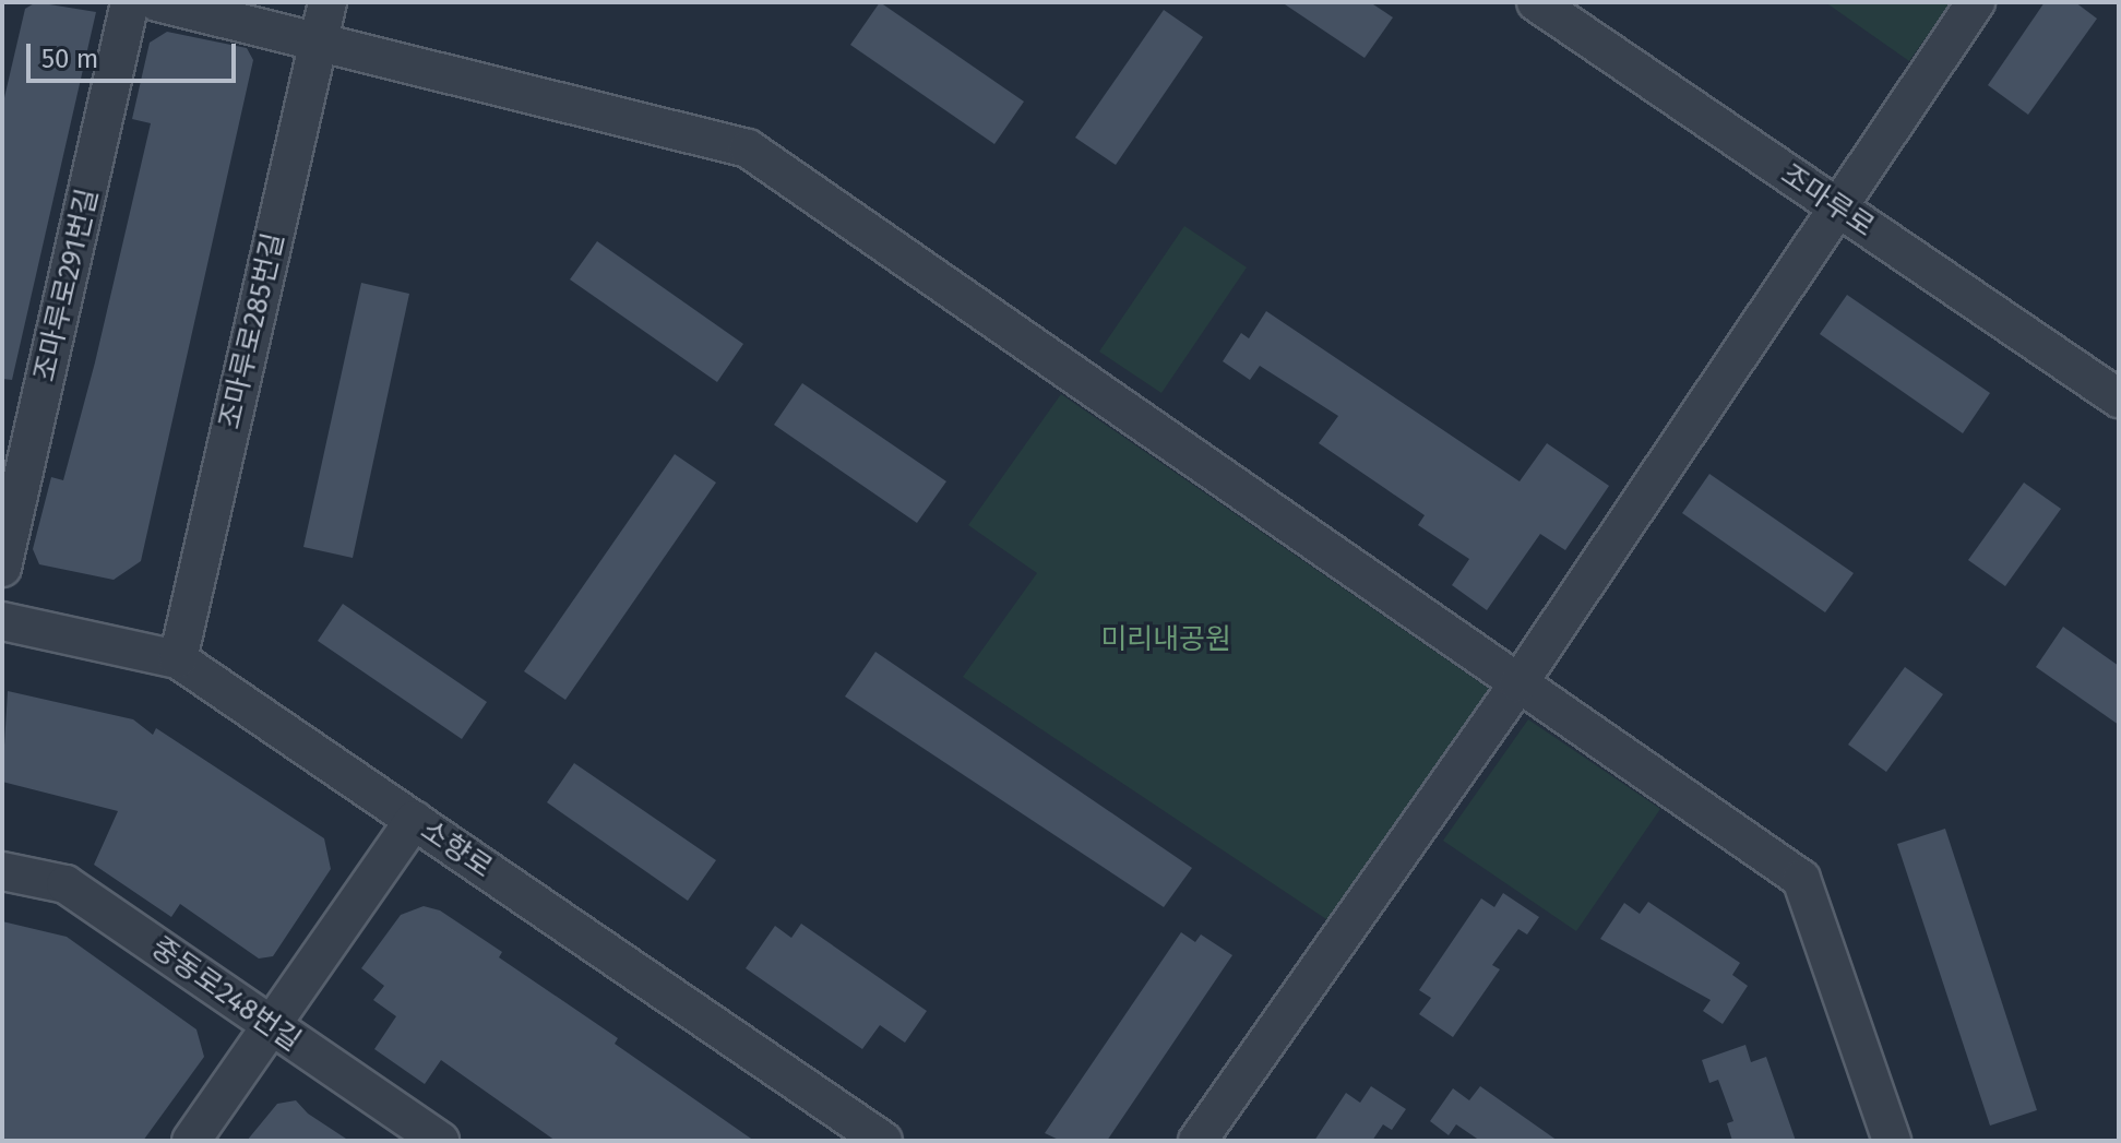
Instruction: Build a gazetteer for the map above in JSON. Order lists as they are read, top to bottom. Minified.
{"streets":{"street":["조마루로","조마루로291번길","조마루로285번길","소향로","중동로248번길"]},"crossings":[["조마루로285번길","소향로"]],"parks":["미리내공원"],"scale_bar":"50 m"}
